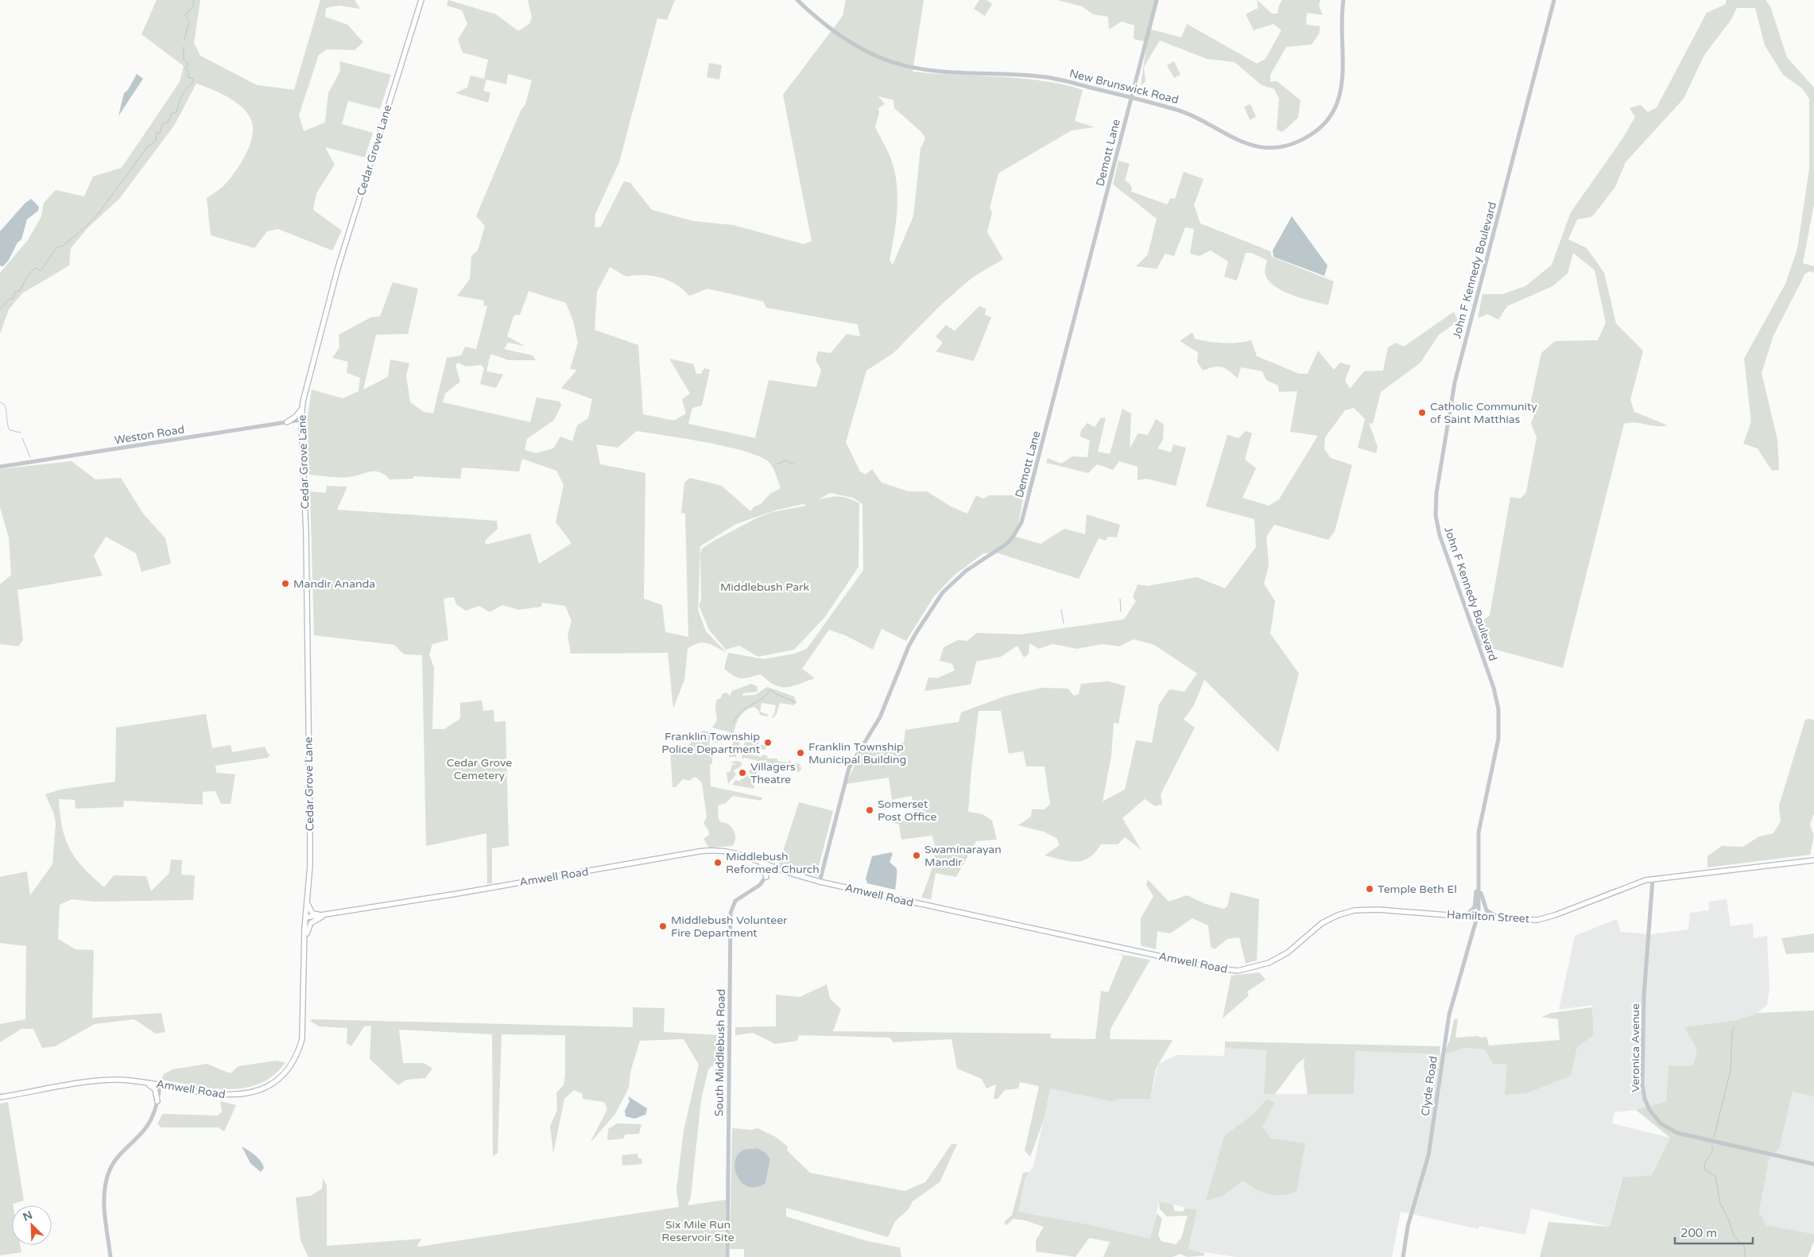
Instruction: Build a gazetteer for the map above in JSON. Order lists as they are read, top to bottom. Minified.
{"streets":{"main road":["Cedar Grove Lane","Amwell Road","Hamilton Street"],"street":["New Brunswick Road","Demott Lane","John F Kennedy Boulevard","Weston Road","Veronica Avenue","South Middlebush Road","Clyde Road"]},"crossings":[["New Brunswick Road","Demott Lane"],["Cedar Grove Lane","Weston Road"],["Cedar Grove Lane","Amwell Road"],["Demott Lane","Amwell Road"],["John F Kennedy Boulevard","Hamilton Street"],["John F Kennedy Boulevard","Clyde Road"],["Amwell Road","Hamilton Street"],["Amwell Road","South Middlebush Road"],["Hamilton Street","Veronica Avenue"],["Hamilton Street","Clyde Road"]],"parks":["Middlebush Park","Cedar Grove Cemetery","Six Mile Run Reservoir Site"],"places":["Catholic Community of Saint Matthias","Mandir Ananda","Franklin Township Police Department","Franklin Township Municipal Building","Villagers Theatre","Somerset Post Office","Swaminarayan Mandir","Middlebush Reformed Church","Temple Beth El","Middlebush Volunteer Fire Department"],"scale_bar":"200 m","north":"top left"}
